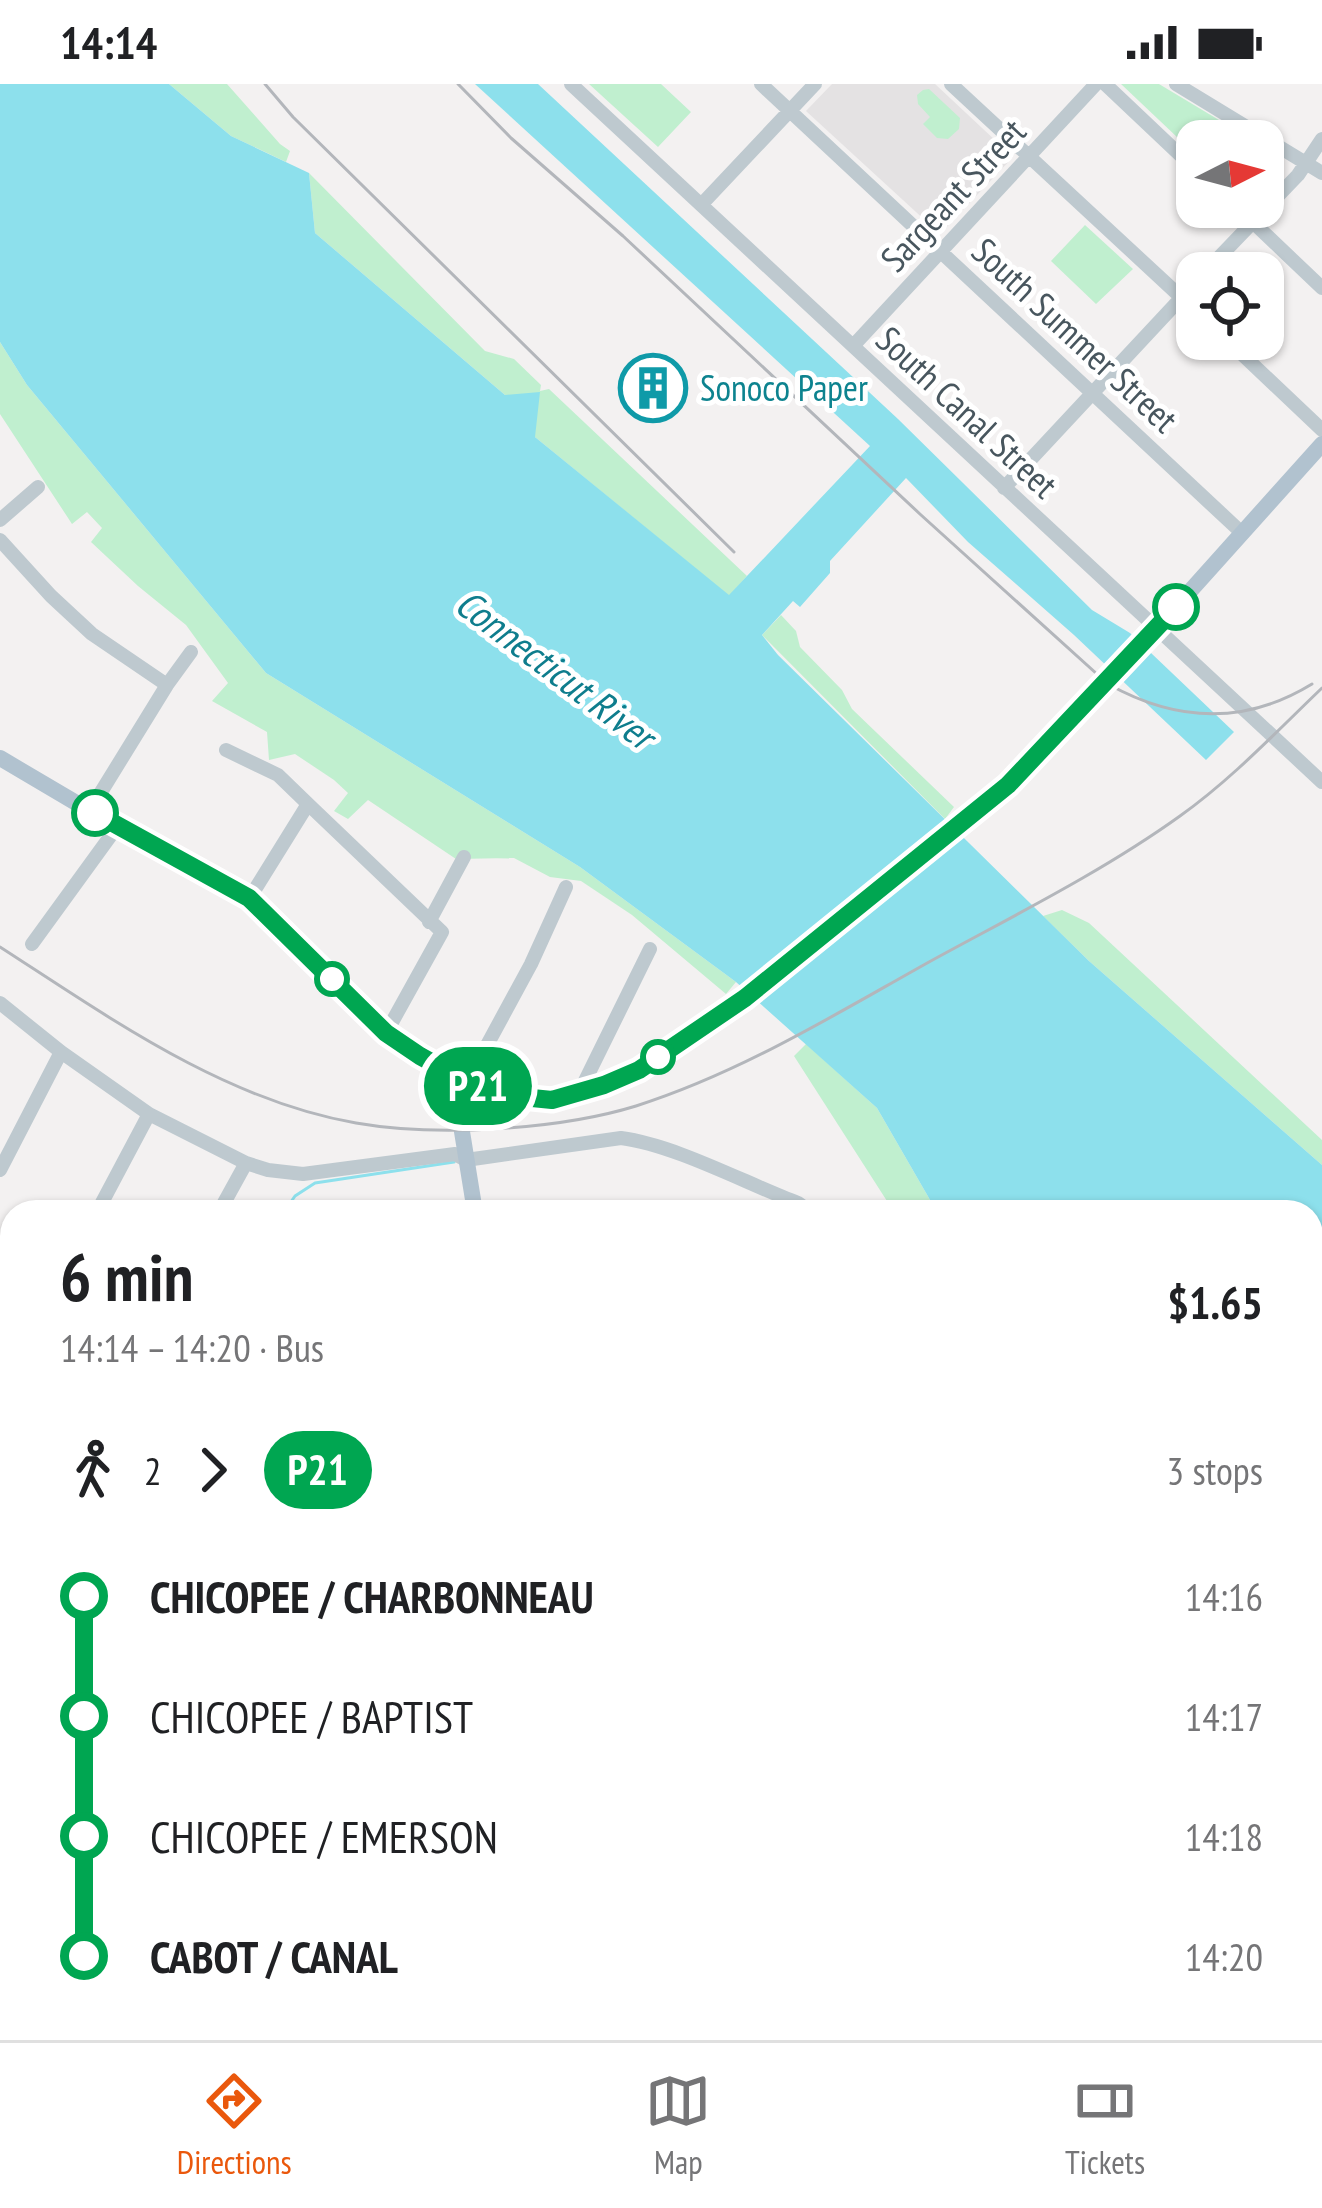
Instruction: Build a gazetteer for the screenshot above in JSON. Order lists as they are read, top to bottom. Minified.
{"streets":{"street":["Sargeant Street","South Summer Street","South Canal Street"]},"crossings":[["Sargeant Street","South Summer Street"],["Sargeant Street","South Canal Street"]],"water":["Connecticut River"],"places":{"building":["Sonoco Paper"]},"lines":["bus line P21"],"north":"right","page":{"status":"14:14","on_map":"P21","heading":["6 min","14:14 – 14:20 · Bus","$1.65"],"legs":["2","P21","3 stops"],"list":[{"name":"CHICOPEE / CHARBONNEAU","value":"14:16"},{"name":"CHICOPEE / BAPTIST","value":"14:17"},{"name":"CHICOPEE / EMERSON","value":"14:18"},{"name":"CABOT / CANAL","value":"14:20"}],"tabs":["Directions","Map","Tickets"]}}
